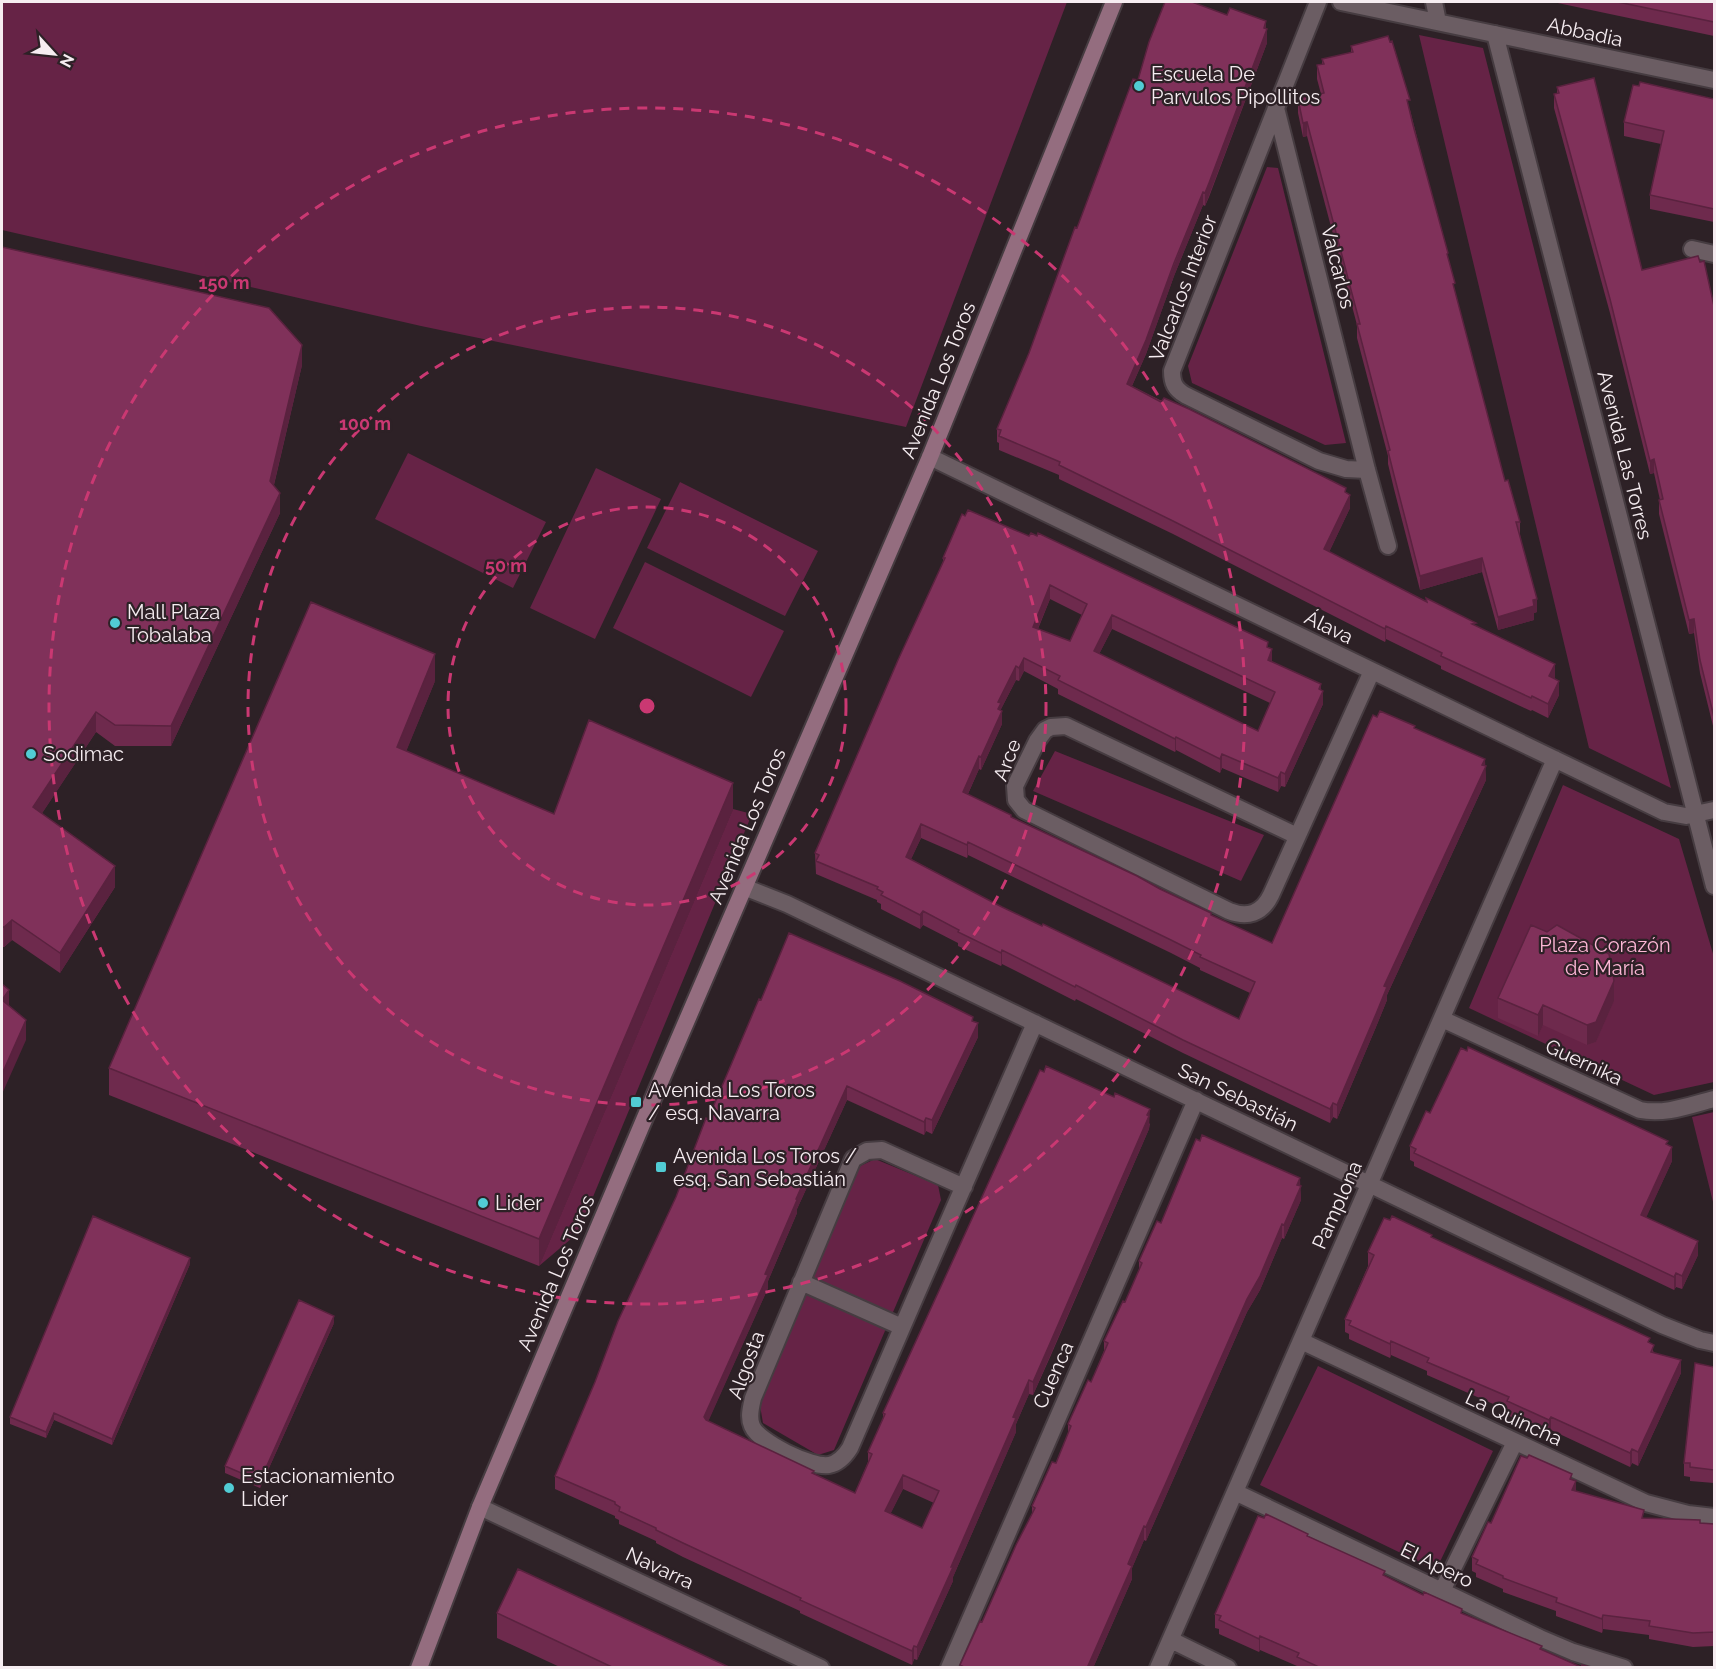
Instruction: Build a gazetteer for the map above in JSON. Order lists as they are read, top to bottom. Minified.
{"streets":{"main road":["Avenida Los Toros"],"street":["Abbadia","Valcarlos","Valcarlos Interior","Avenida Las Torres","Álava","Arce","Guernika","San Sebastián","Pamplona","Algosta","Cuenca","La Quincha","El Apero","Navarra"]},"crossings":[["Abbadia","Avenida Las Torres"],["Valcarlos","Valcarlos Interior"],["Avenida Los Toros","Álava"],["Avenida Los Toros","San Sebastián"],["Avenida Los Toros","Navarra"],["Avenida Las Torres","Álava"],["Álava","Arce"],["Álava","Pamplona"],["Guernika","Pamplona"],["San Sebastián","Pamplona"],["San Sebastián","Algosta"],["San Sebastián","Cuenca"],["Pamplona","La Quincha"],["Pamplona","El Apero"]],"parks":["Plaza Corazón de María"],"places":{"other":["Escuela De Parvulos Pipollitos","Mall Plaza Tobalaba","Sodimac","Lider","Estacionamiento Lider"],"transit":["Avenida Los Toros / esq. Navarra","Avenida Los Toros / esq. San Sebastián"]},"north":"bottom right","rings":["150 m","100 m","50 m"]}
